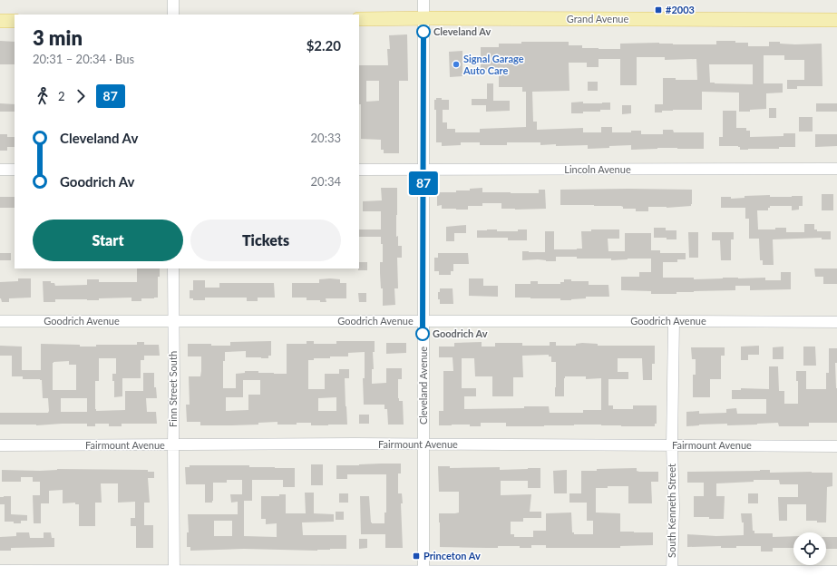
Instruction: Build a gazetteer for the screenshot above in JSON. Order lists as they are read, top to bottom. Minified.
{"streets":{"main road":["Grand Avenue"],"street":["Lincoln Avenue","Goodrich Avenue","Cleveland Avenue","Finn Street South","Fairmount Avenue","South Kenneth Street"]},"crossings":[["Grand Avenue","Cleveland Avenue"],["Lincoln Avenue","Cleveland Avenue"],["Goodrich Avenue","Cleveland Avenue"],["Goodrich Avenue","Finn Street South"],["Goodrich Avenue","South Kenneth Street"],["Cleveland Avenue","Fairmount Avenue"],["Finn Street South","Fairmount Avenue"],["Fairmount Avenue","South Kenneth Street"]],"places":{"transit":["#2003","Princeton Av"],"other":["Cleveland Av","Signal Garage Auto Care","Goodrich Av"]},"lines":["bus line 87"],"page":{"on_map":"87","heading":["3 min","20:31 – 20:34 · Bus","$2.20"],"legs":["2","87"],"list":[{"name":"Cleveland Av","value":"20:33"},{"name":"Goodrich Av","value":"20:34"}],"buttons":["Start","Tickets"]}}
